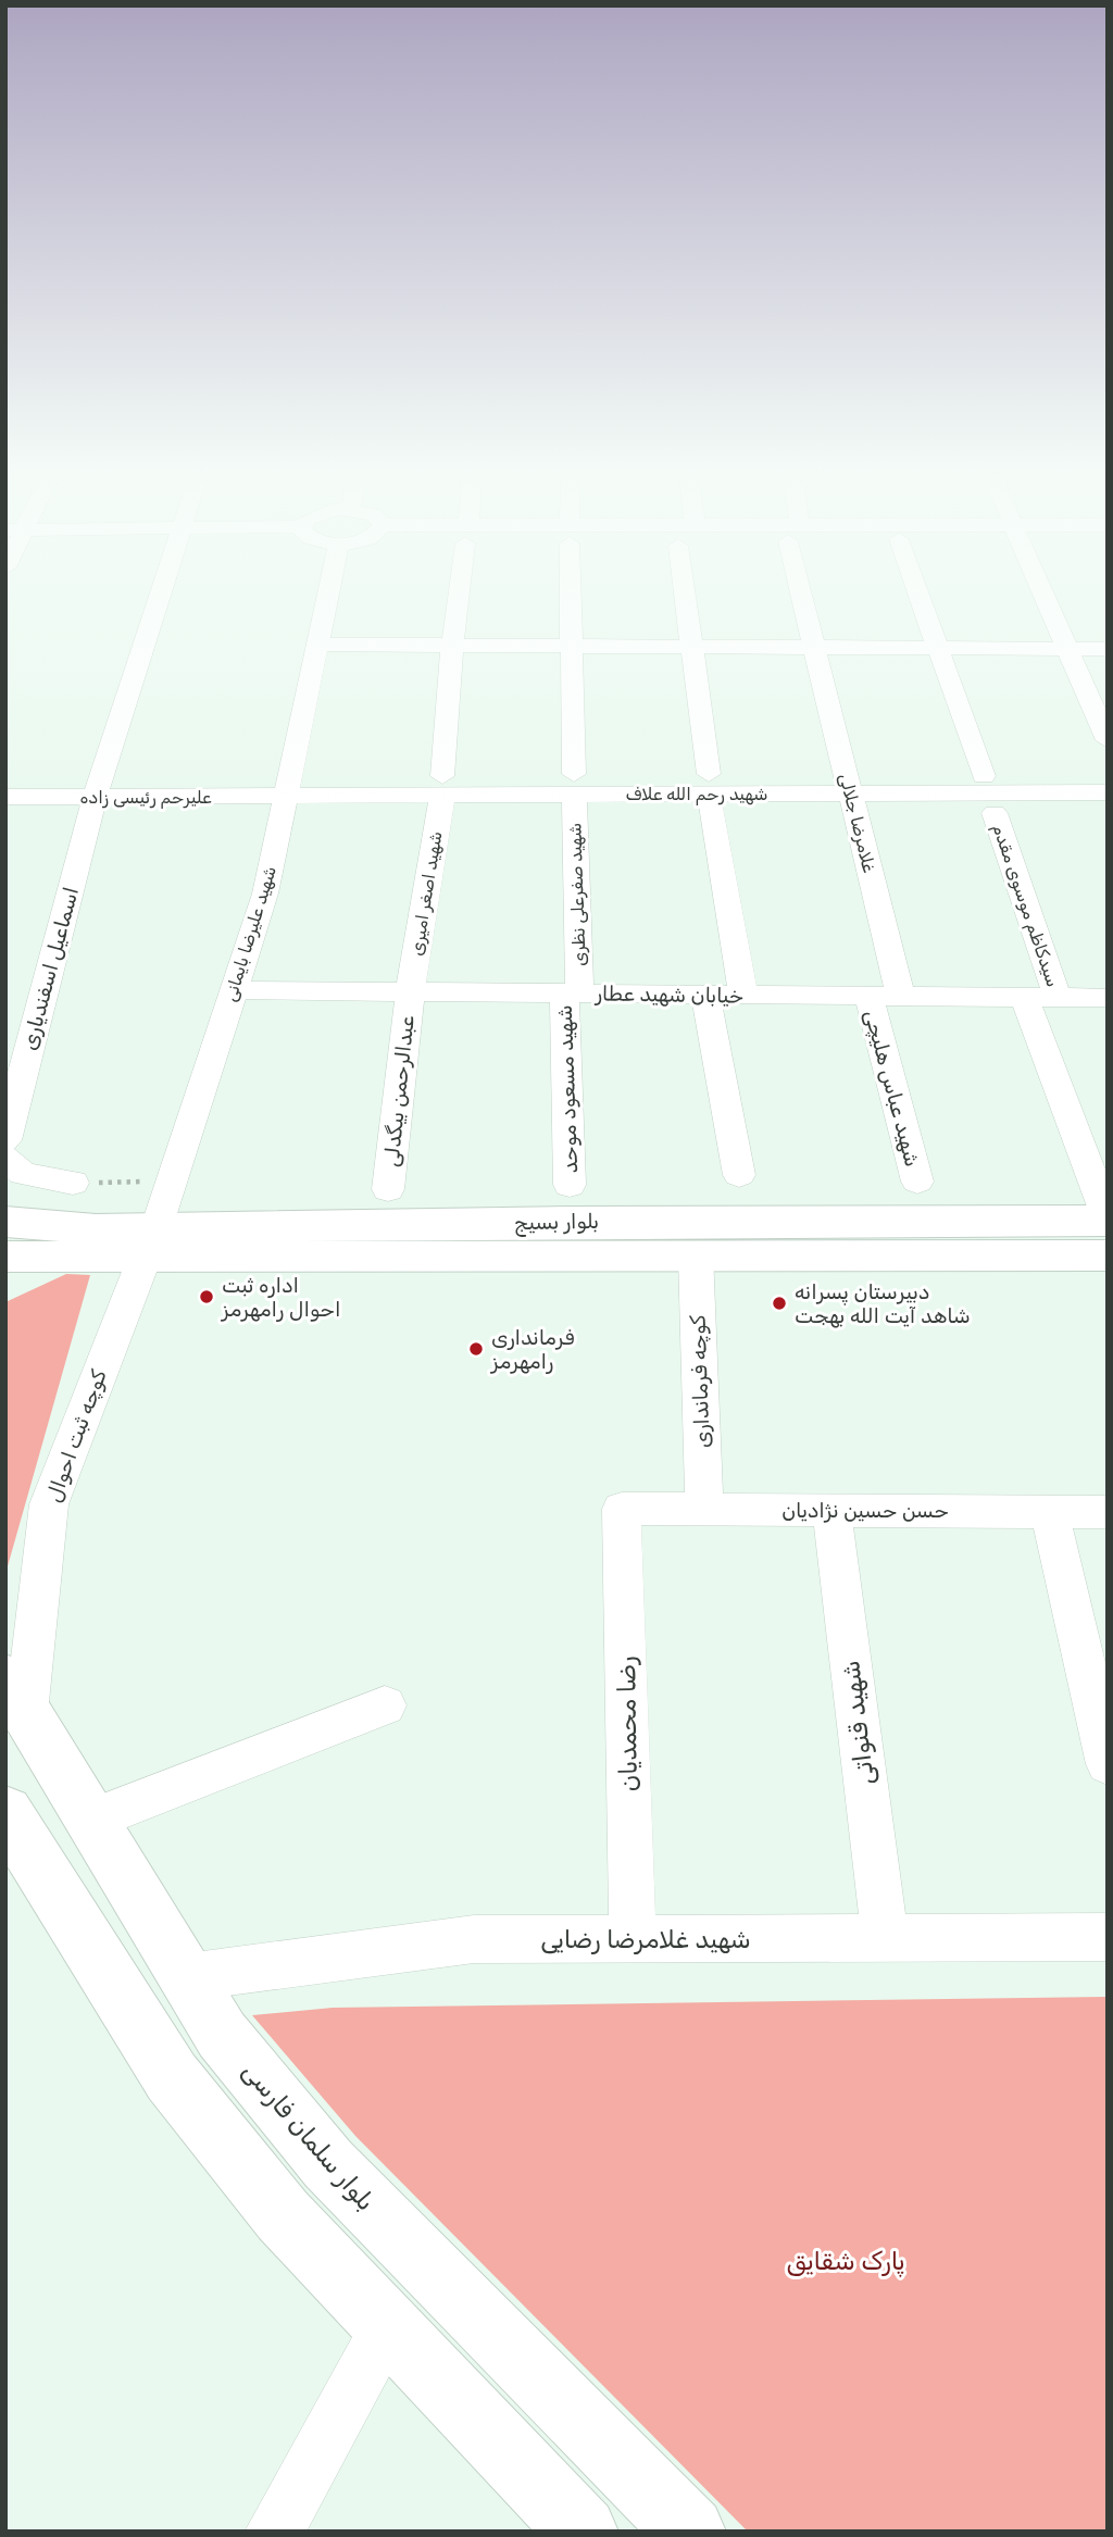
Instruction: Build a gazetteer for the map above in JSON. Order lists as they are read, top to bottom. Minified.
{"streets":{"main road":["بلوار بسیج","بلوار سلمان فارسی"],"street":["شهید رحم الله علاف","علیرحم رئیسی زاده","غلامرضا جلالی","شهید اصغر امیری","شهید صفرعلی نظری","سیدکاظم موسوی مقدم","شهید علیرضا بایمانی","اسماعیل اسفندیاری","خیابان شهید عطار","شهید عباس هلیچی","شهید مسعود موحد","عبدالرحمن بیگدلی","کوچه فرمانداری","کوچه ثبت احوال","حسن حسین نژادیان","شهید قنواتی","رضا محمدیان","شهید غلامرضا رضایی"]},"crossings":[["شهید رحم الله علاف","علیرحم رئیسی زاده"],["شهید رحم الله علاف","غلامرضا جلالی"],["شهید رحم الله علاف","شهید اصغر امیری"],["شهید رحم الله علاف","شهید صفرعلی نظری"],["شهید رحم الله علاف","شهید علیرضا بایمانی"],["علیرحم رئیسی زاده","شهید علیرضا بایمانی"],["علیرحم رئیسی زاده","اسماعیل اسفندیاری"],["غلامرضا جلالی","خیابان شهید عطار"],["شهید اصغر امیری","خیابان شهید عطار"],["شهید اصغر امیری","عبدالرحمن بیگدلی"],["شهید صفرعلی نظری","خیابان شهید عطار"],["شهید صفرعلی نظری","شهید مسعود موحد"],["سیدکاظم موسوی مقدم","خیابان شهید عطار"],["شهید علیرضا بایمانی","خیابان شهید عطار"],["شهید علیرضا بایمانی","بلوار بسیج"],["شهید علیرضا بایمانی","کوچه ثبت احوال"],["خیابان شهید عطار","شهید عباس هلیچی"],["خیابان شهید عطار","شهید مسعود موحد"],["خیابان شهید عطار","عبدالرحمن بیگدلی"],["بلوار بسیج","کوچه فرمانداری"],["بلوار بسیج","کوچه ثبت احوال"],["کوچه فرمانداری","حسن حسین نژادیان"],["کوچه ثبت احوال","بلوار سلمان فارسی"],["حسن حسین نژادیان","شهید قنواتی"],["حسن حسین نژادیان","رضا محمدیان"],["شهید قنواتی","شهید غلامرضا رضایی"],["رضا محمدیان","شهید غلامرضا رضایی"],["شهید غلامرضا رضایی","بلوار سلمان فارسی"]],"parks":["پارک شقایق"],"places":["اداره ثبت احوال رامهرمز","دبیرستان پسرانه شاهد آیت الله بهجت","فرمانداری رامهرمز"]}
